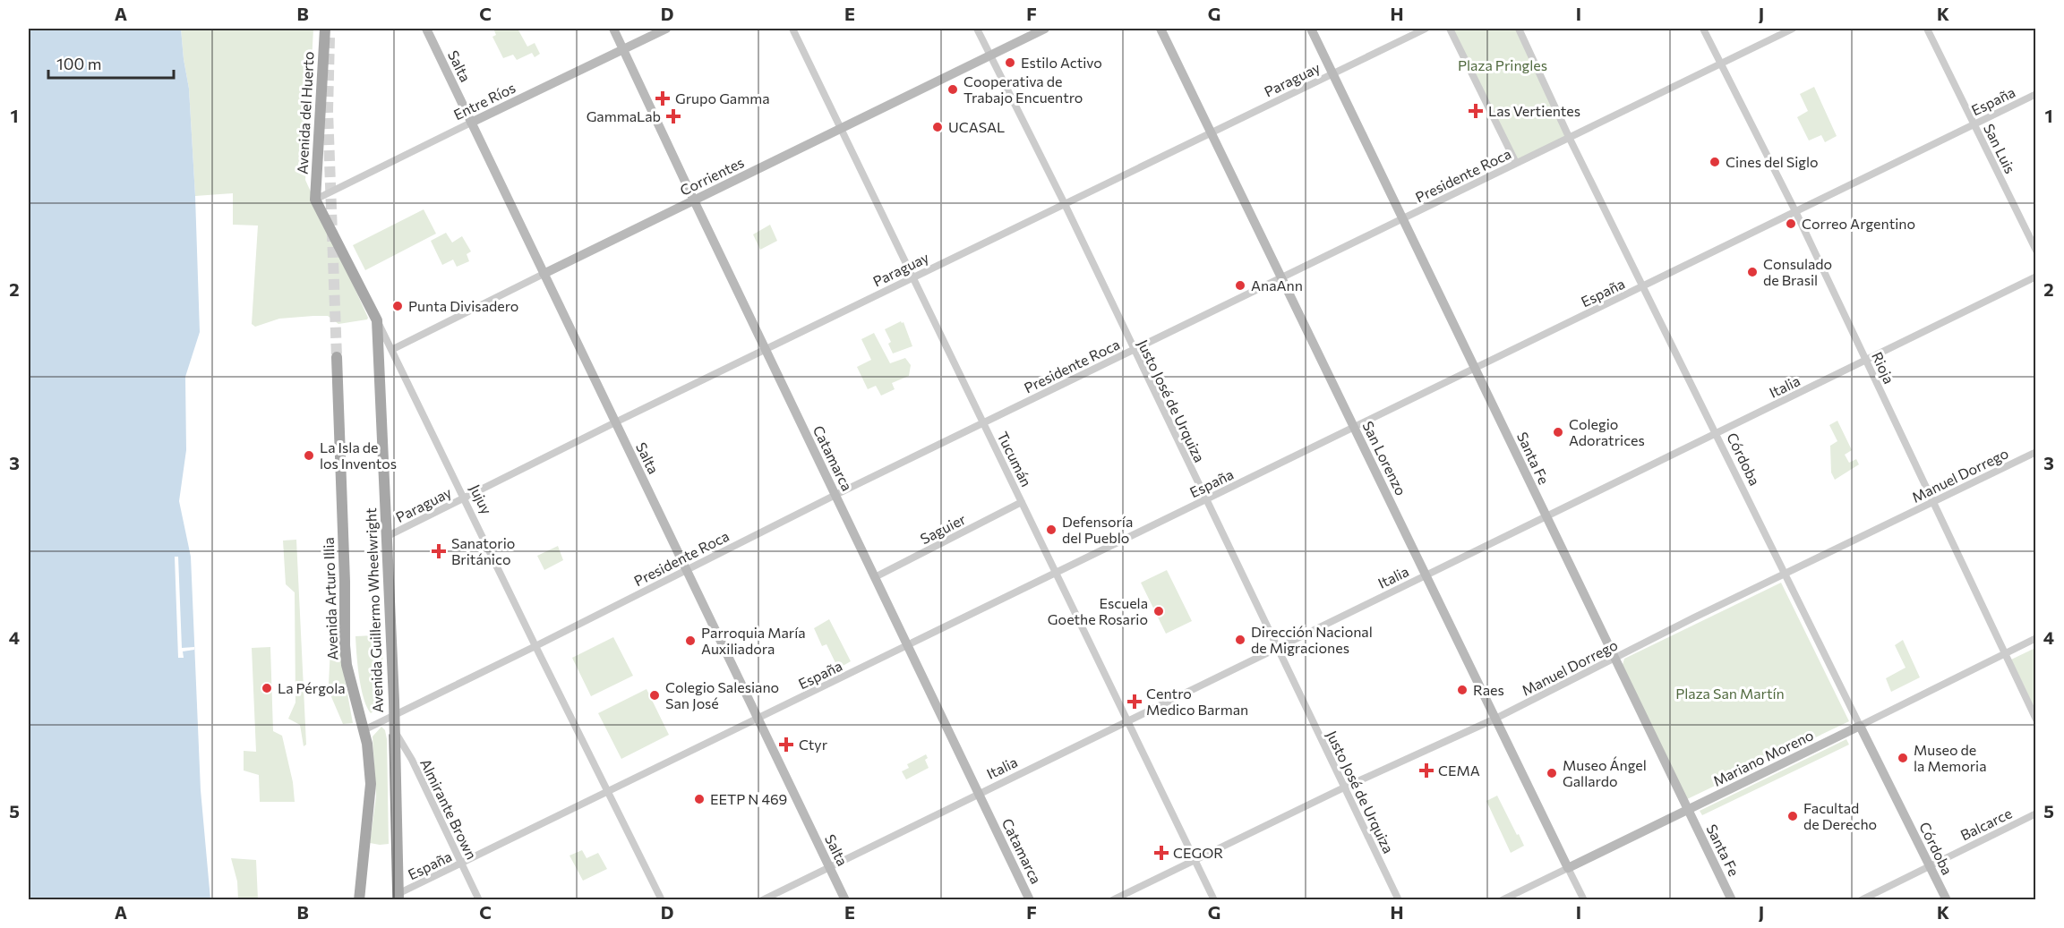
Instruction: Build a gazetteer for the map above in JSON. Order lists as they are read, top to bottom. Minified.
{"streets":{"main road":["Salta","Entre Ríos","Avenida del Huerto","Corrientes","Catamarca","San Lorenzo","Santa Fe","Córdoba","Jujuy","Avenida Arturo Illia","Avenida Guillermo Wheelwright","Mariano Moreno"],"street":["Paraguay","España","San Luis","Presidente Roca","Rioja","Italia","Justo José de Urquiza","Tucumán","Manuel Dorrego","Saguier","Almirante Brown","Balcarce"]},"crossings":[["Salta","Paraguay"],["Salta","Entre Ríos"],["Salta","España"],["Salta","Presidente Roca"],["Salta","Corrientes"],["Salta","Italia"],["Paraguay","Justo José de Urquiza"],["Paraguay","Catamarca"],["Paraguay","San Lorenzo"],["Paraguay","Santa Fe"],["Paraguay","Tucumán"],["Paraguay","Jujuy"],["Paraguay","Avenida Guillermo Wheelwright"],["Entre Ríos","Avenida del Huerto"],["Entre Ríos","Catamarca"],["Entre Ríos","Jujuy"],["España","San Luis"],["España","Rioja"],["España","Justo José de Urquiza"],["España","Catamarca"],["España","San Lorenzo"],["España","Santa Fe"],["España","Tucumán"],["España","Córdoba"],["España","Jujuy"],["España","Avenida Guillermo Wheelwright"],["España","Almirante Brown"],["Avenida del Huerto","Jujuy"],["Presidente Roca","Rioja"],["Presidente Roca","Justo José de Urquiza"],["Presidente Roca","Catamarca"],["Presidente Roca","San Lorenzo"],["Presidente Roca","Santa Fe"],["Presidente Roca","Tucumán"],["Presidente Roca","Córdoba"],["Presidente Roca","Jujuy"],["Presidente Roca","Avenida Arturo Illia"],["Presidente Roca","Avenida Guillermo Wheelwright"],["Corrientes","Justo José de Urquiza"],["Corrientes","Catamarca"],["Corrientes","Tucumán"],["Corrientes","Jujuy"],["Rioja","Italia"],["Rioja","Manuel Dorrego"],["Rioja","Mariano Moreno"],["Italia","Justo José de Urquiza"],["Italia","Catamarca"],["Italia","San Lorenzo"],["Italia","Santa Fe"],["Italia","Tucumán"],["Italia","Córdoba"],["Justo José de Urquiza","Manuel Dorrego"],["Catamarca","Saguier"],["San Lorenzo","Manuel Dorrego"],["San Lorenzo","Mariano Moreno"],["Santa Fe","Manuel Dorrego"],["Santa Fe","Mariano Moreno"],["Tucumán","Manuel Dorrego"],["Tucumán","Saguier"],["Córdoba","Manuel Dorrego"],["Córdoba","Mariano Moreno"],["Córdoba","Balcarce"],["Jujuy","Avenida Guillermo Wheelwright"],["Avenida Guillermo Wheelwright","Almirante Brown"]],"parks":["Plaza Pringles","Plaza San Martín"],"places":{"other":["Estilo Activo","Cooperativa de Trabajo Encuentro","UCASAL","Cines del Siglo","Correo Argentino","Consulado de Brasil","AnaAnn","Punta Divisadero","Colegio Adoratrices","La Isla de los Inventos","Defensoría del Pueblo","Escuela Goethe Rosario","Dirección Nacional de Migraciones","Parroquia María Auxiliadora","La Pérgola","Raes","Colegio Salesiano San José","Museo de la Memoria","Museo Ángel Gallardo","EETP N 469","Facultad de Derecho"],"health":["Grupo Gamma","Las Vertientes","GammaLab","Sanatorio Británico","Centro Medico Barman","Ctyr","CEMA","CEGOR"]},"scale_bar":"100 m","grid":{"columns":["A","B","C","D","E","F","G","H","I","J","K"],"rows":["1","2","3","4","5"]}}
